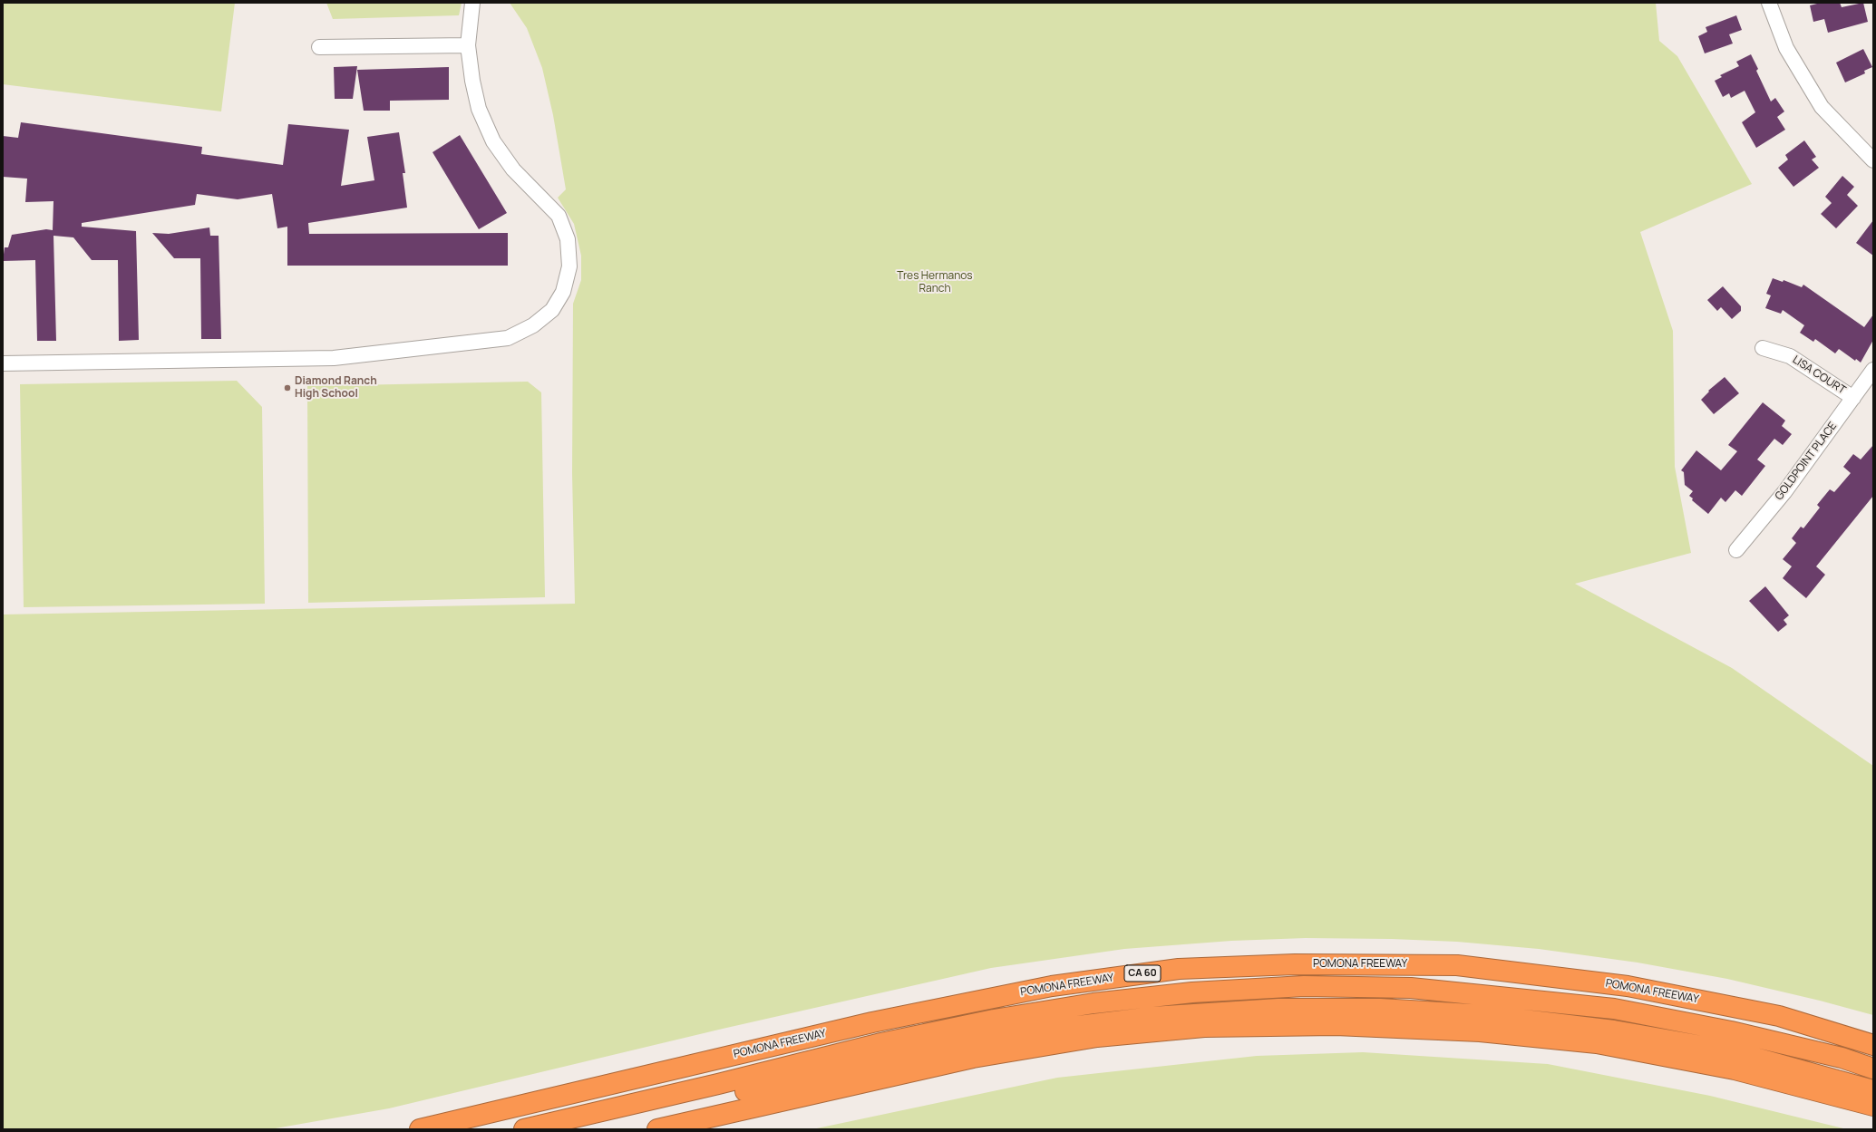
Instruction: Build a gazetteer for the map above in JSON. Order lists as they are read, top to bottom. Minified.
{"streets":{"highway":["POMONA FREEWAY","CA 60"],"street":["LISA COURT","GOLDPOINT PLACE"]},"crossings":[["LISA COURT","GOLDPOINT PLACE"]],"parks":["Tres Hermanos Ranch"],"places":["Diamond Ranch High School"]}
